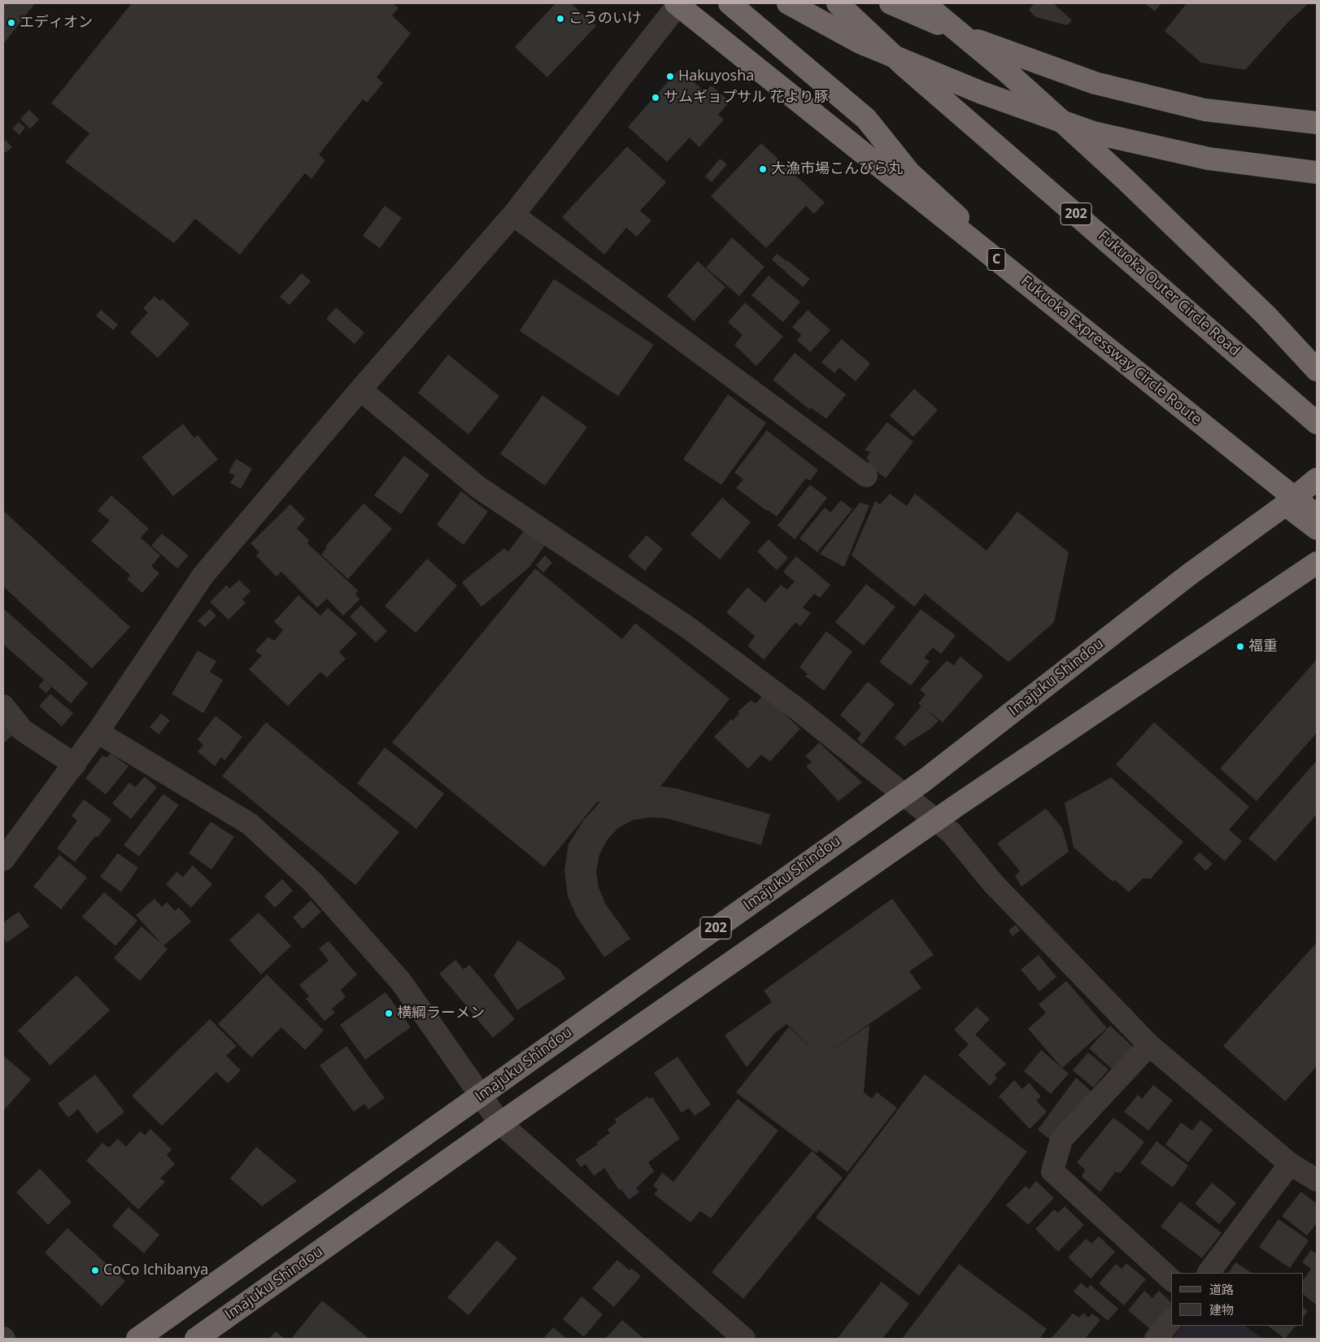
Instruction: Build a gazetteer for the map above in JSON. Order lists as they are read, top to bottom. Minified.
{"streets":{"highway":["202","C","Fukuoka Outer Circle Road","Fukuoka Expressway Circle Route","Imajuku Shindou"]},"places":["こうのいけ","エディオン","Hakuyosha","サムギョプサル 花より豚","大漁市場こんぴら丸","福重","横綱ラーメン","CoCo Ichibanya"],"legend":["道路","建物"]}
